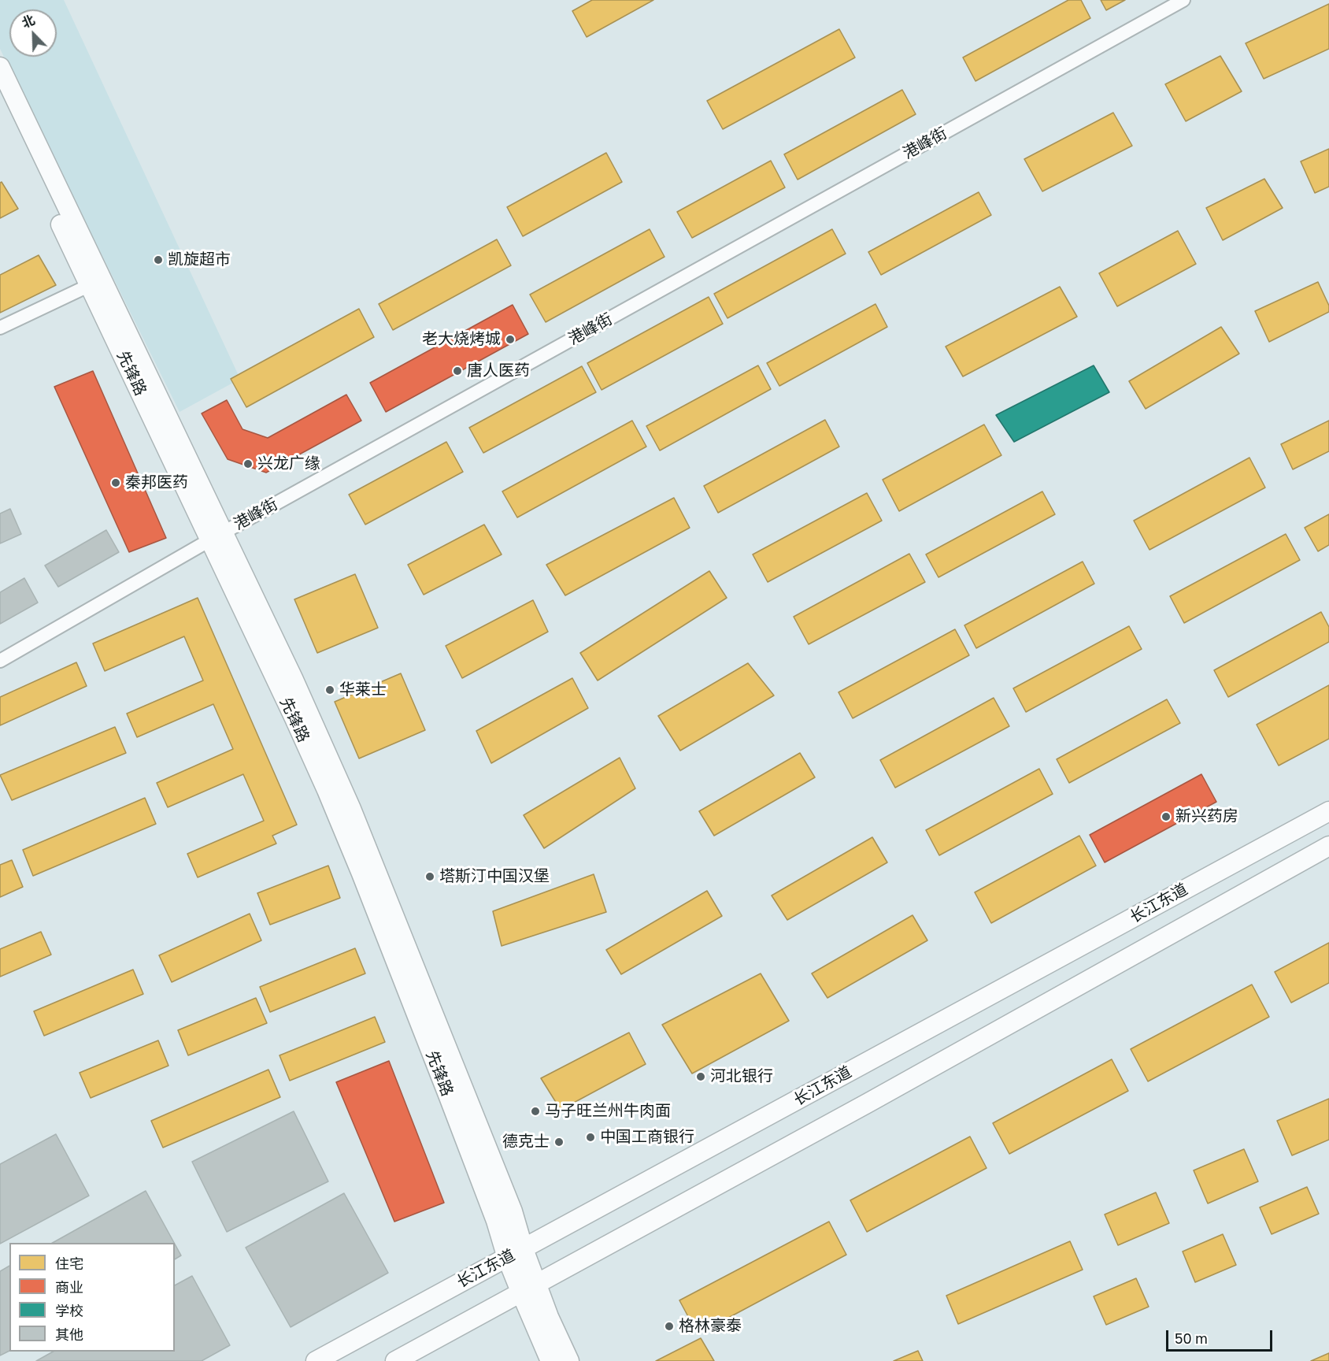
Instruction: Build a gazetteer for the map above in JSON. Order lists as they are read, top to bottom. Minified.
{"streets":{"main road":["先锋路","长江东道"],"street":["港峰街"]},"crossings":[["港峰街","先锋路"],["先锋路","长江东道"]],"places":["凯旋超市","老大烧烤城","唐人医药","兴龙广缘","秦邦医药","华莱士","新兴药房","塔斯汀中国汉堡","河北银行","马子旺兰州牛肉面","中国工商银行","德克士","格林豪泰"],"legend":["住宅","商业","学校","其他"],"scale_bar":"50 m","north":"top left"}
